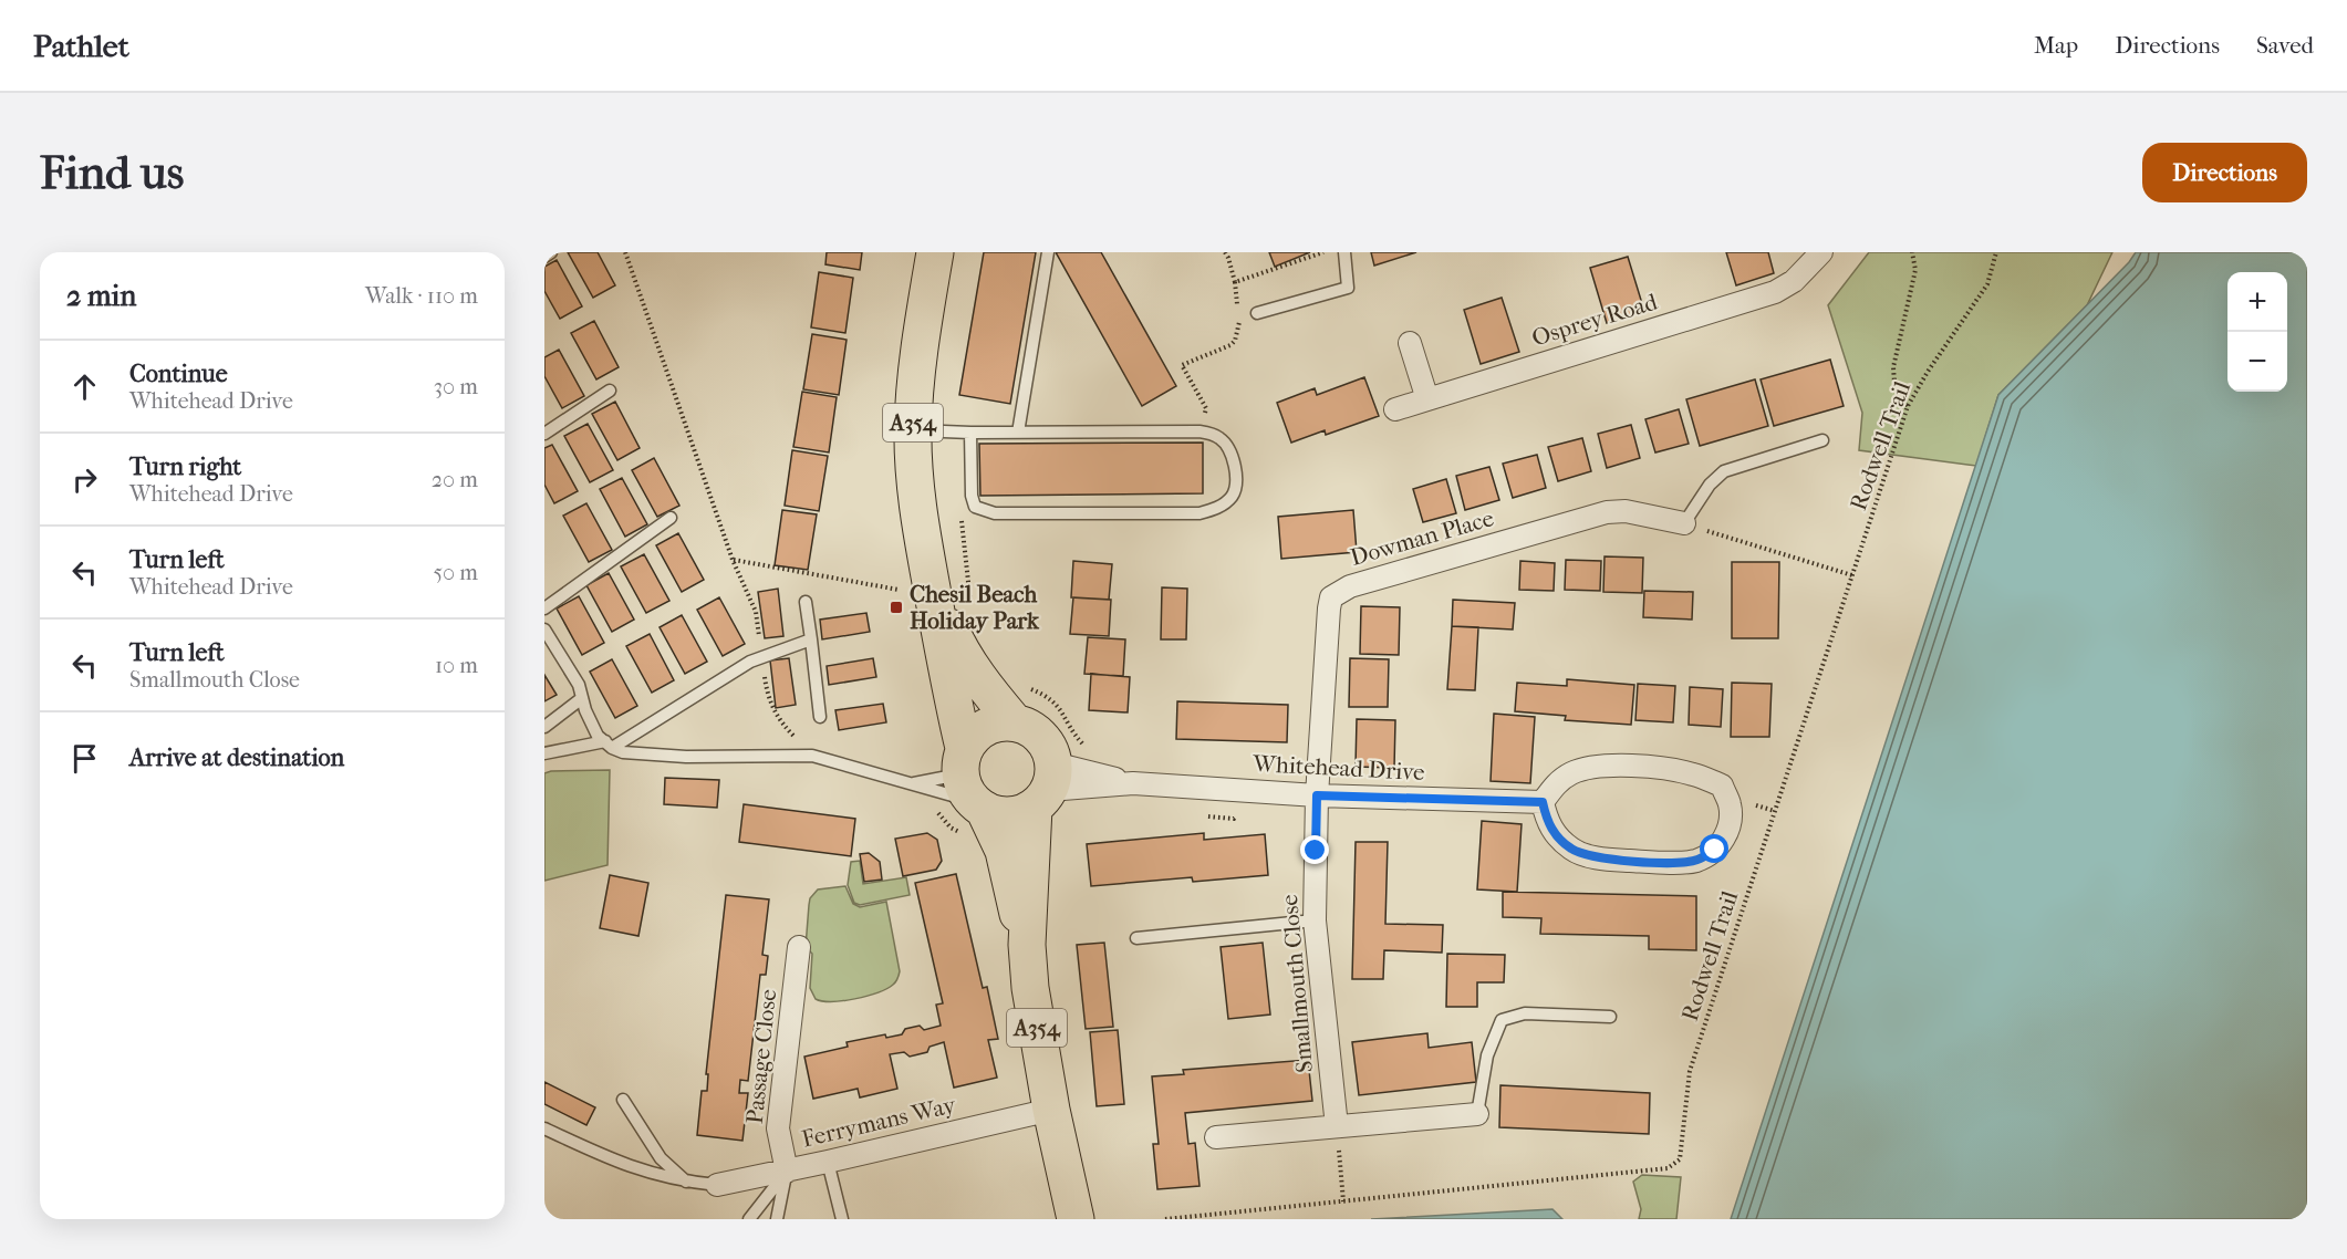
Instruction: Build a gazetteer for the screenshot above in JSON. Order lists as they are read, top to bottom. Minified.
{"streets":{"highway":["A354"],"street":["Osprey Road","Dowman Place","Whitehead Drive","Smallmouth Close","Passage Close","Ferrymans Way"],"path":["Rodwell Trail"]},"crossings":[["A354","Whitehead Drive"],["A354","Ferrymans Way"],["Dowman Place","Whitehead Drive"],["Dowman Place","Smallmouth Close"],["Whitehead Drive","Smallmouth Close"],["Passage Close","Ferrymans Way"]],"places":{"transit":["Chesil Beach Holiday Park"]},"page":{"header":"Pathlet","nav":["Map","Directions","Saved"],"buttons":"Directions","title":"Find us","heading":["2 min","Walk · 110 m"],"map_buttons":["+","−"],"list":[["Continue","Whitehead Drive","30 m"],["Turn right","Whitehead Drive","20 m"],["Turn left","Whitehead Drive","50 m"],["Turn left","Smallmouth Close","10 m"],"Arrive at destination"]}}
